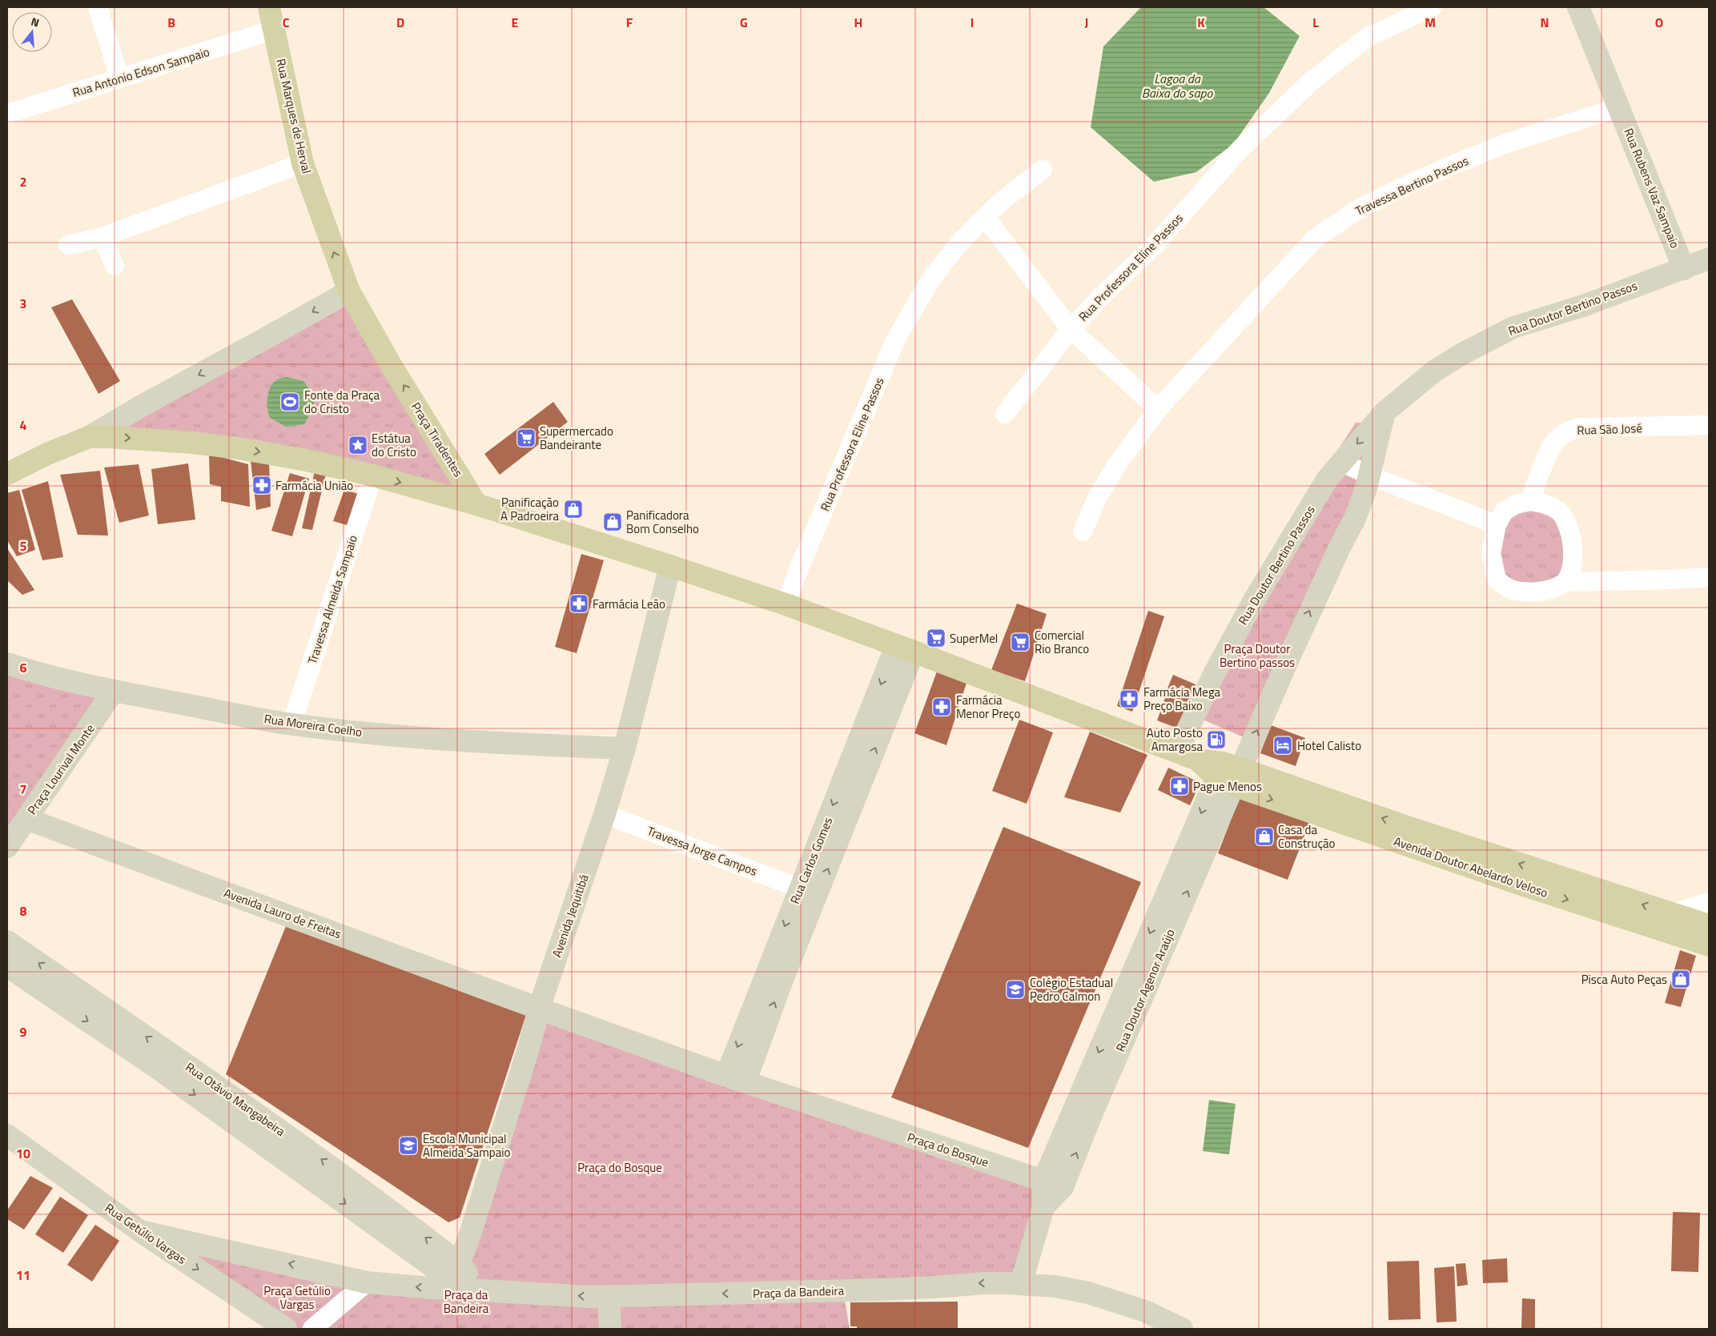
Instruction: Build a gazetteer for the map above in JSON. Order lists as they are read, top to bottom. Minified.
{"streets":{"main road":["Rua Marques de Herval","Praça Tiradentes","Avenida Doutor Abelardo Veloso"],"street":["Rua Antonio Edson Sampaio","Travessa Bertino Passos","Rua Rubens Vaz Sampaio","Rua Professora Eline Passos","Rua Doutor Bertino Passos","Rua São José","Travessa Almeida Sampaio","Rua Moreira Coelho","Praça Lourival Monte","Travessa Jorge Campos","Rua Carlos Gomes","Avenida Lauro de Freitas","Avenida Jequitibá","Rua Doutor Agenor Araújo","Rua Otávio Mangabeira","Praça do Bosque","Rua Getúlio Vargas","Praça da Bandeira"]},"crossings":[["Rua Antonio Edson Sampaio","Rua Marques de Herval"],["Rua Marques de Herval","Praça Tiradentes"],["Travessa Bertino Passos","Rua Rubens Vaz Sampaio"],["Rua Rubens Vaz Sampaio","Rua Doutor Bertino Passos"],["Praça Tiradentes","Travessa Almeida Sampaio"],["Travessa Almeida Sampaio","Rua Moreira Coelho"],["Rua Moreira Coelho","Praça Lourival Monte"],["Rua Moreira Coelho","Avenida Jequitibá"],["Praça Lourival Monte","Avenida Lauro de Freitas"],["Travessa Jorge Campos","Rua Carlos Gomes"],["Travessa Jorge Campos","Avenida Jequitibá"],["Rua Carlos Gomes","Praça do Bosque"],["Avenida Doutor Abelardo Veloso","Rua Doutor Agenor Araújo"],["Avenida Lauro de Freitas","Avenida Jequitibá"],["Avenida Lauro de Freitas","Praça do Bosque"],["Avenida Jequitibá","Rua Otávio Mangabeira"],["Avenida Jequitibá","Praça do Bosque"],["Avenida Jequitibá","Praça da Bandeira"],["Rua Doutor Agenor Araújo","Praça do Bosque"],["Rua Doutor Agenor Araújo","Praça da Bandeira"],["Rua Otávio Mangabeira","Praça da Bandeira"],["Rua Getúlio Vargas","Praça da Bandeira"]],"one_way":["Rua Marques de Herval","Rua Getúlio Vargas","Praça da Bandeira"],"water":["Lagoa da Baixa do sapo"],"parks":["Praça Doutor Bertino passos","Praça do Bosque","Praça Getúlio Vargas","Praça da Bandeira"],"places":{"sports":["Fonte da Praça do Cristo"],"supermarket":["Supermercado Bandeirante","SuperMel","Comercial Rio Branco"],"place":["Estátua do Cristo"],"pharmacy":["Farmácia União","Farmácia Leão","Farmácia Mega Preço Baixo","Farmácia Menor Preço","Pague Menos"],"shop":["Panificação A Padroeira","Panificadora Bom Conselho","Casa da Construção","Pisca Auto Peças"],"fuel station":["Auto Posto Amargosa"],"hotel":["Hotel Calisto"],"school or university":["Colégio Estadual Pedro Calmon","Escola Municipal Almeida Sampaio"]},"north":"top","grid":{"columns":["B","C","D","E","F","G","H","I","J","K","L","M","N","O"],"rows":["2","3","4","5","6","7","8","9","10","11"]}}
